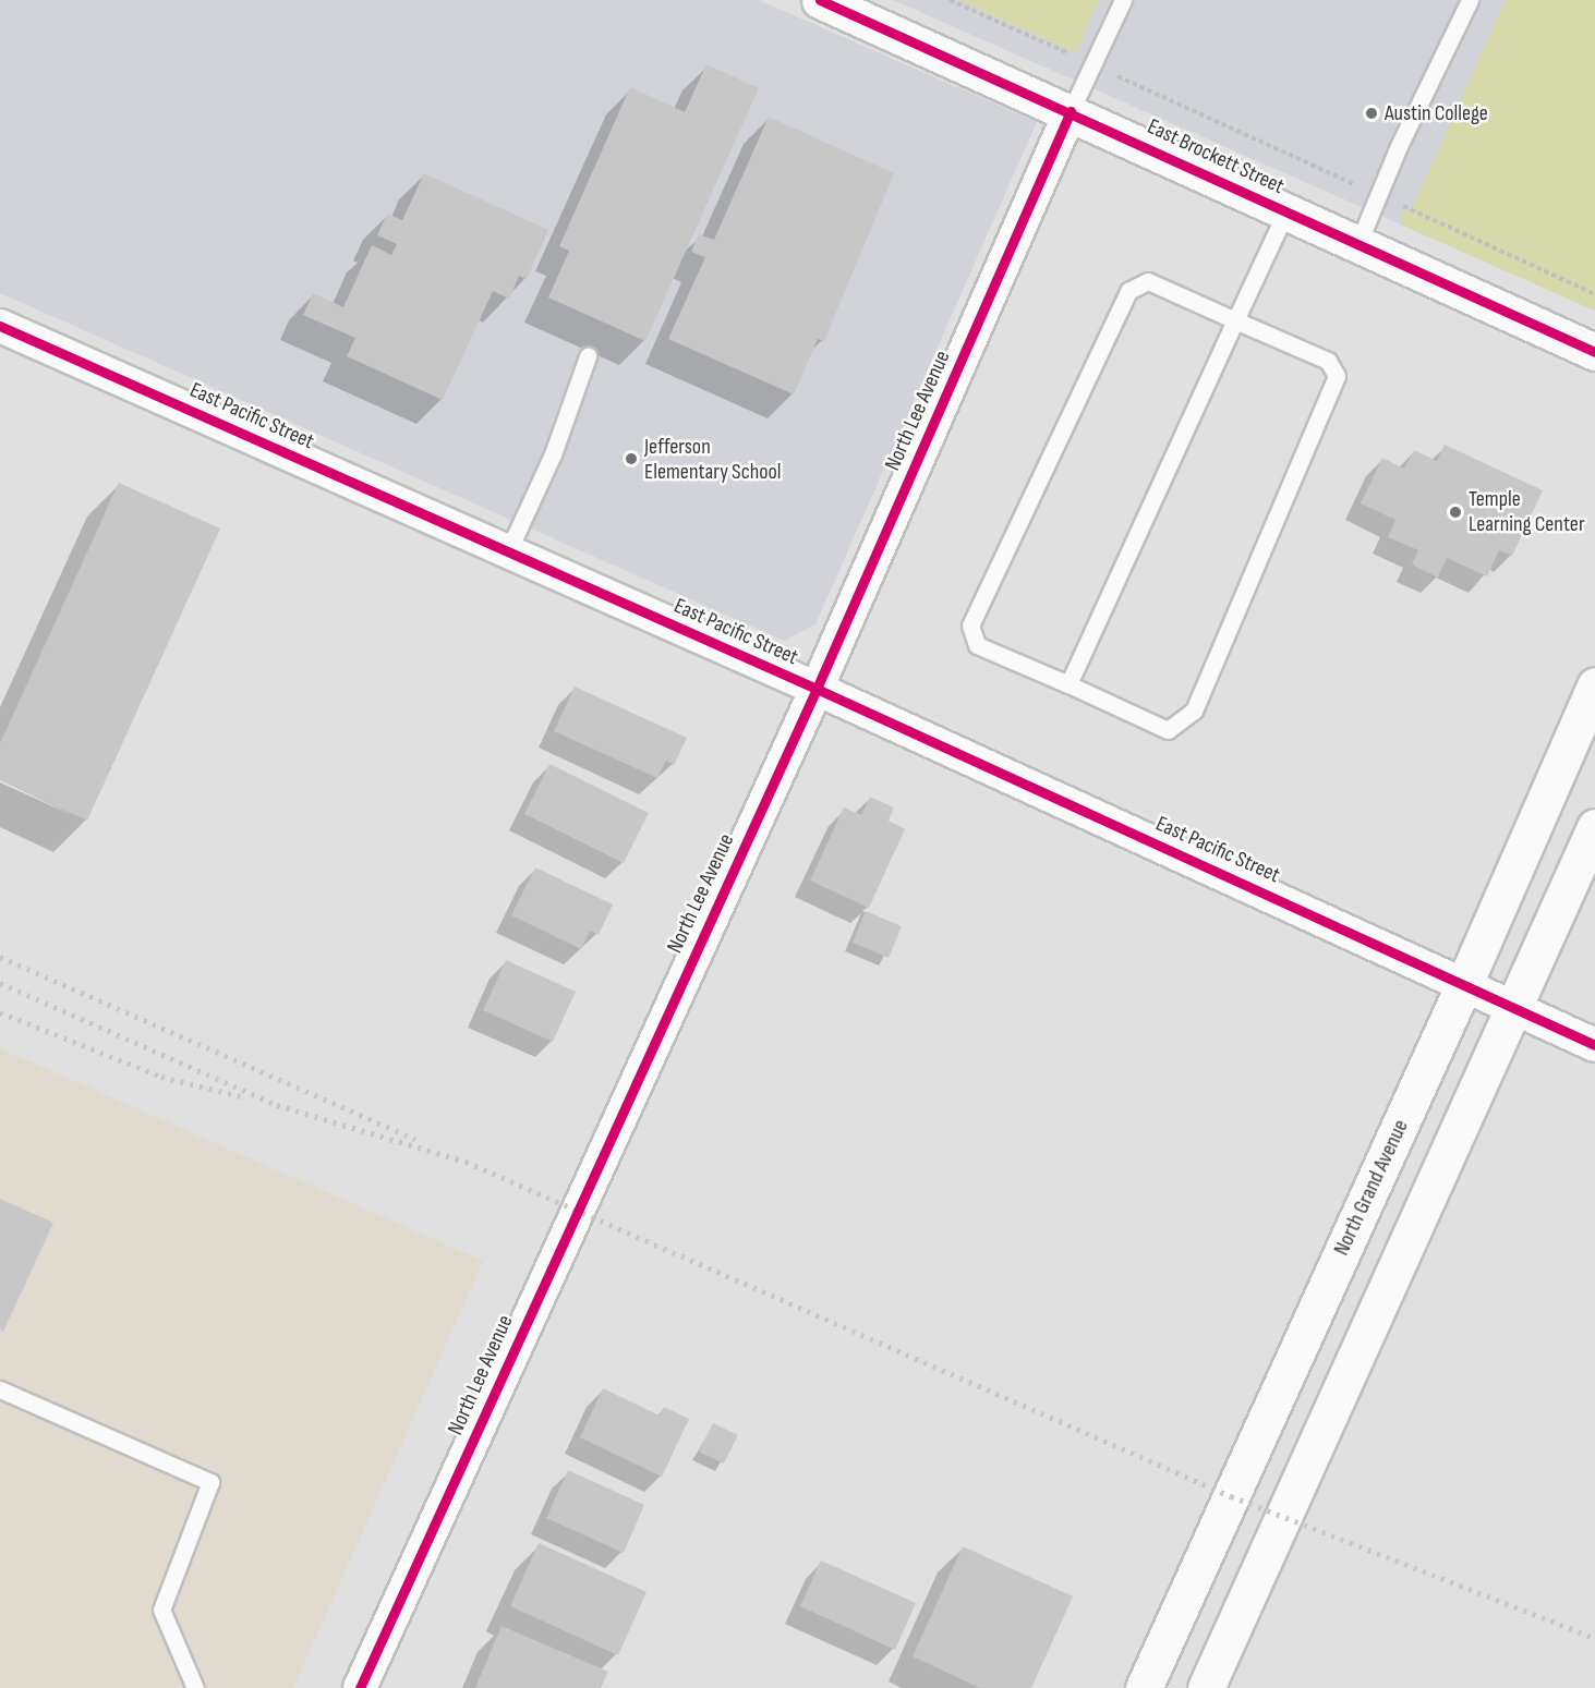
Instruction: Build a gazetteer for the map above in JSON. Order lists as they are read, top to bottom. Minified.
{"streets":{"main road":["East Brockett Street","North Grand Avenue"],"street":["North Lee Avenue","East Pacific Street"]},"crossings":[["East Brockett Street","North Lee Avenue"],["North Lee Avenue","East Pacific Street"],["East Pacific Street","North Grand Avenue"]],"places":["Austin College","Jefferson Elementary School","Temple Learning Center"]}
